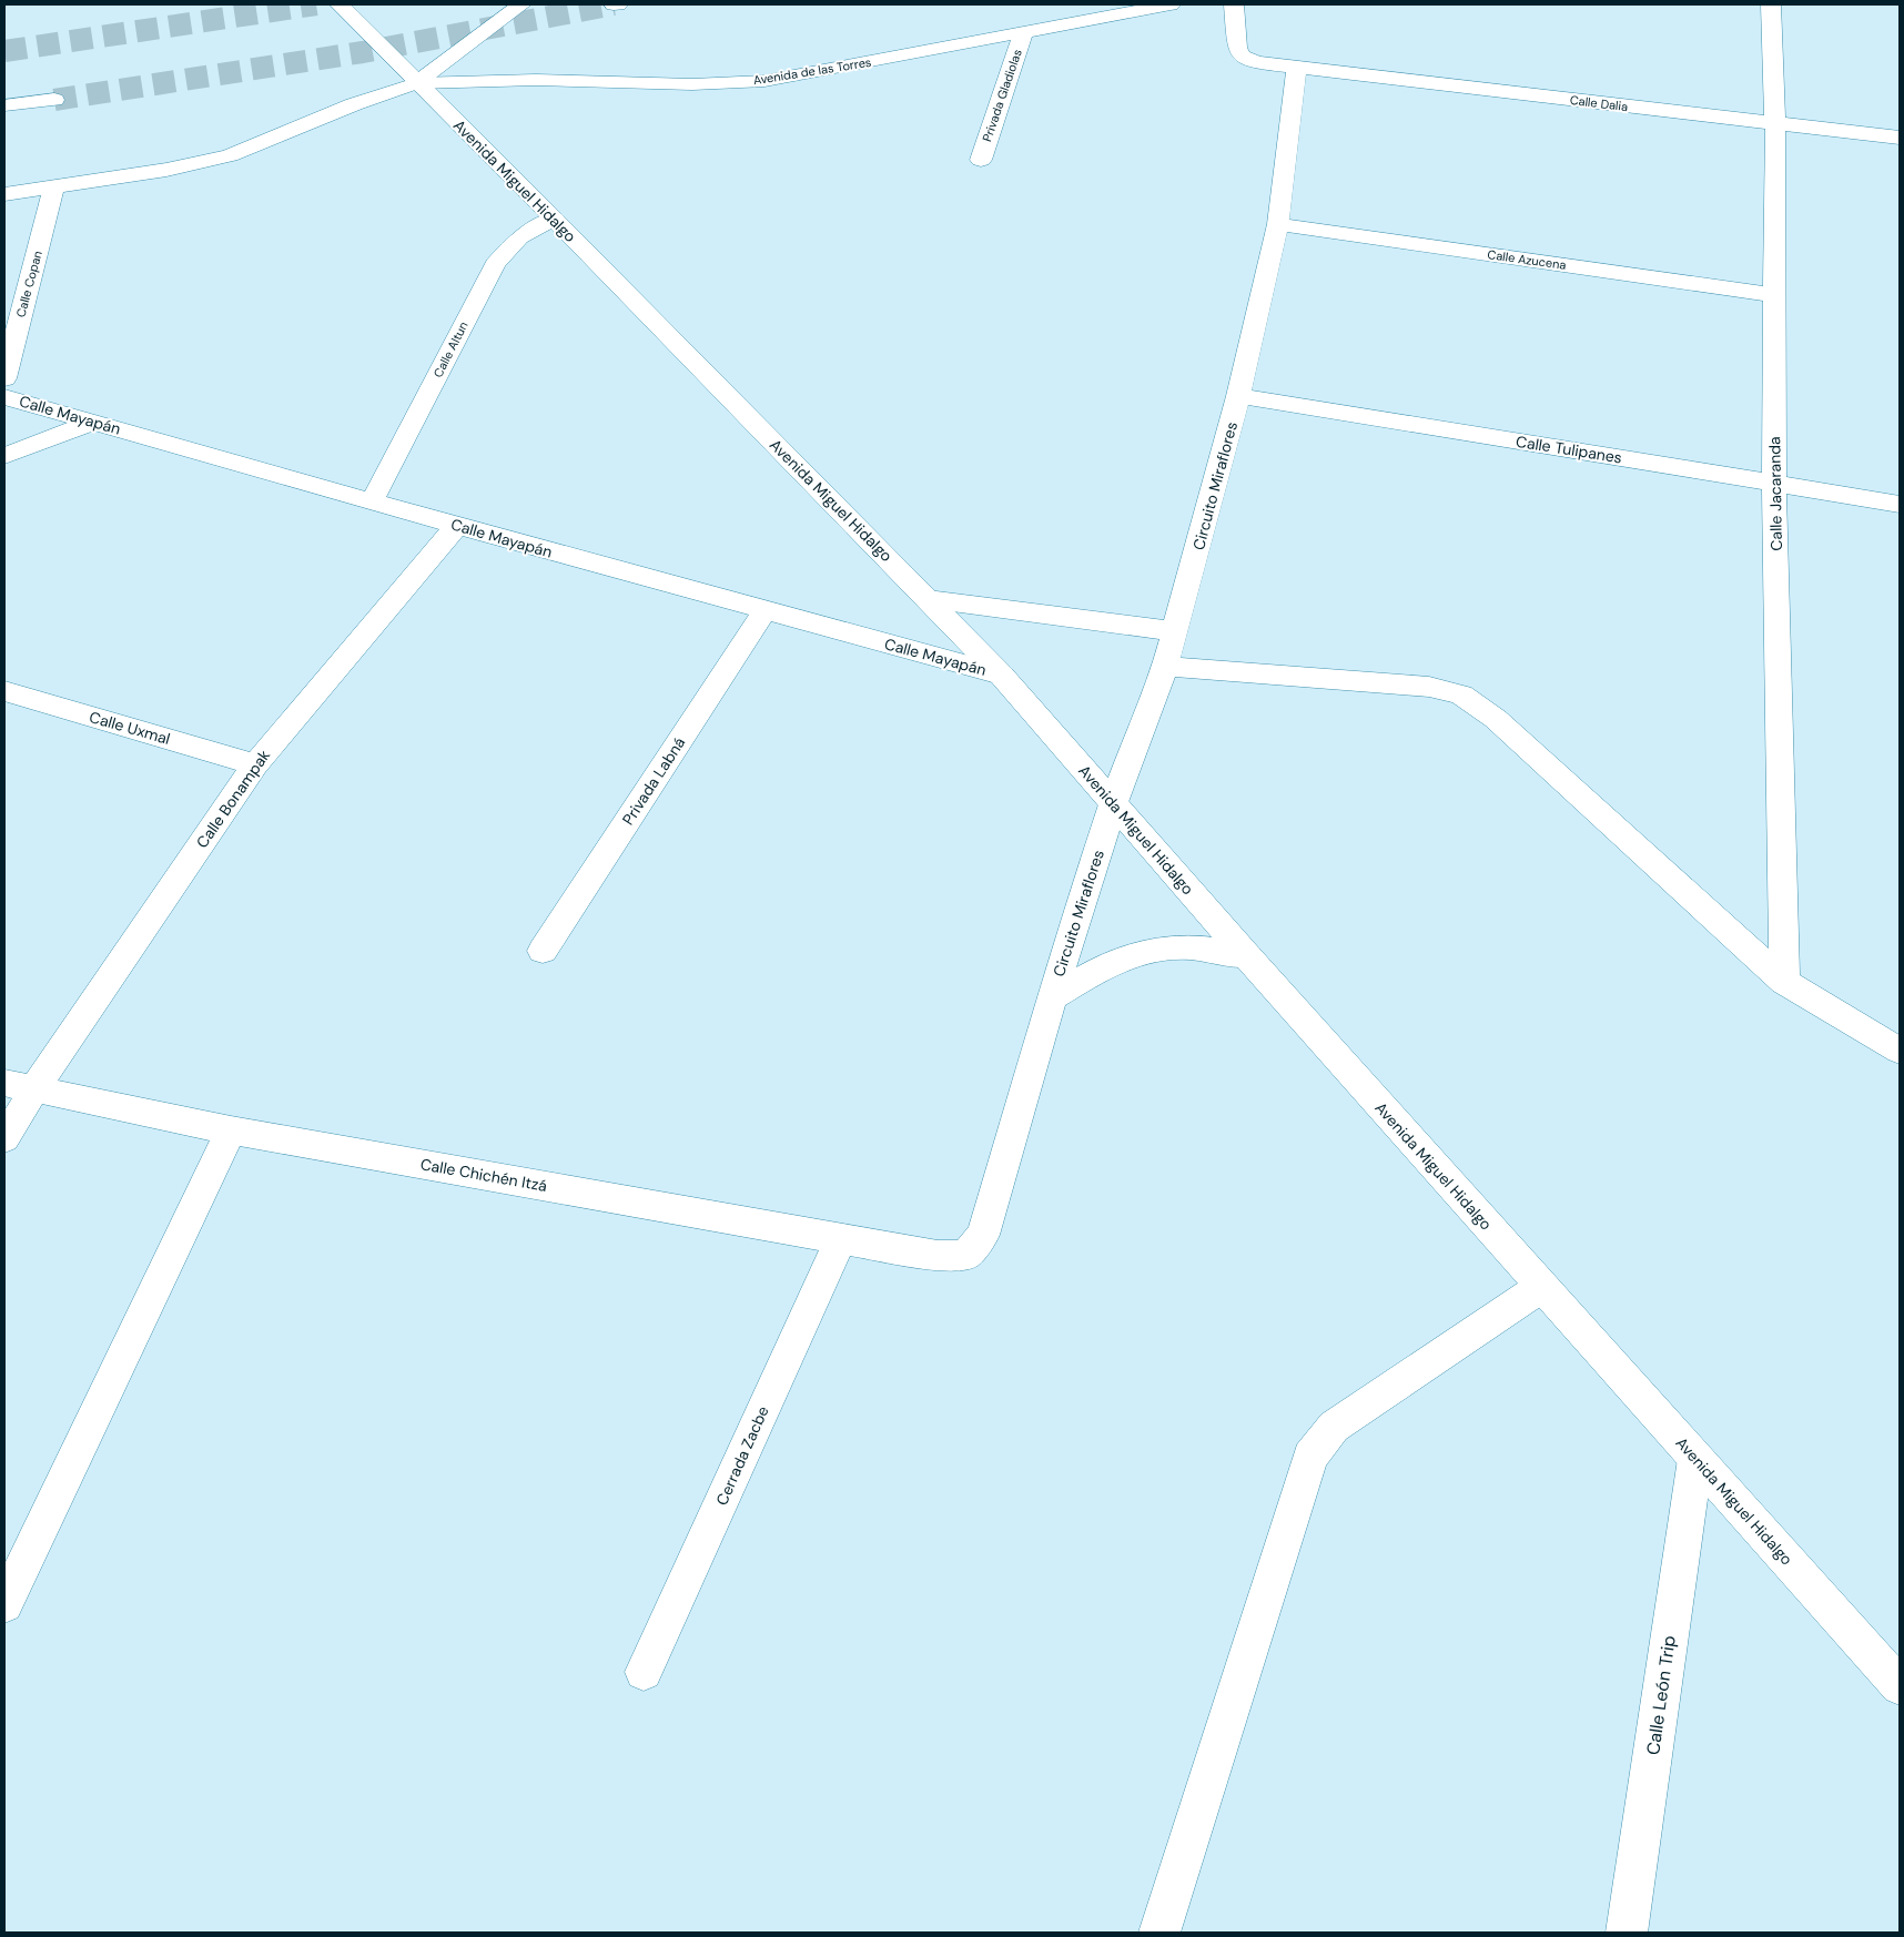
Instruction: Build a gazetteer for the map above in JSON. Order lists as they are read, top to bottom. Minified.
{"streets":{"main road":["Avenida de las Torres","Privada Gladiolas","Calle Dalia","Avenida Miguel Hidalgo","Calle Azucena","Calle Copan","Calle Altun","Calle Mayapán","Calle Tulipanes","Circuito Miraflores","Calle Jacaranda","Calle Uxmal","Privada Labná","Calle Bonampak","Calle Chichén Itzá","Cerrada Zacbe","Calle León Trip"]},"crossings":[["Avenida de las Torres","Privada Gladiolas"],["Avenida de las Torres","Avenida Miguel Hidalgo"],["Calle Dalia","Circuito Miraflores"],["Calle Dalia","Calle Jacaranda"],["Avenida Miguel Hidalgo","Calle Altun"],["Avenida Miguel Hidalgo","Calle Mayapán"],["Avenida Miguel Hidalgo","Circuito Miraflores"],["Avenida Miguel Hidalgo","Calle León Trip"],["Calle Azucena","Circuito Miraflores"],["Calle Azucena","Calle Jacaranda"],["Calle Altun","Calle Mayapán"],["Calle Mayapán","Privada Labná"],["Calle Mayapán","Calle Bonampak"],["Calle Tulipanes","Circuito Miraflores"],["Calle Tulipanes","Calle Jacaranda"],["Circuito Miraflores","Calle Chichén Itzá"],["Calle Uxmal","Calle Bonampak"],["Calle Bonampak","Calle Chichén Itzá"],["Calle Chichén Itzá","Cerrada Zacbe"]]}
